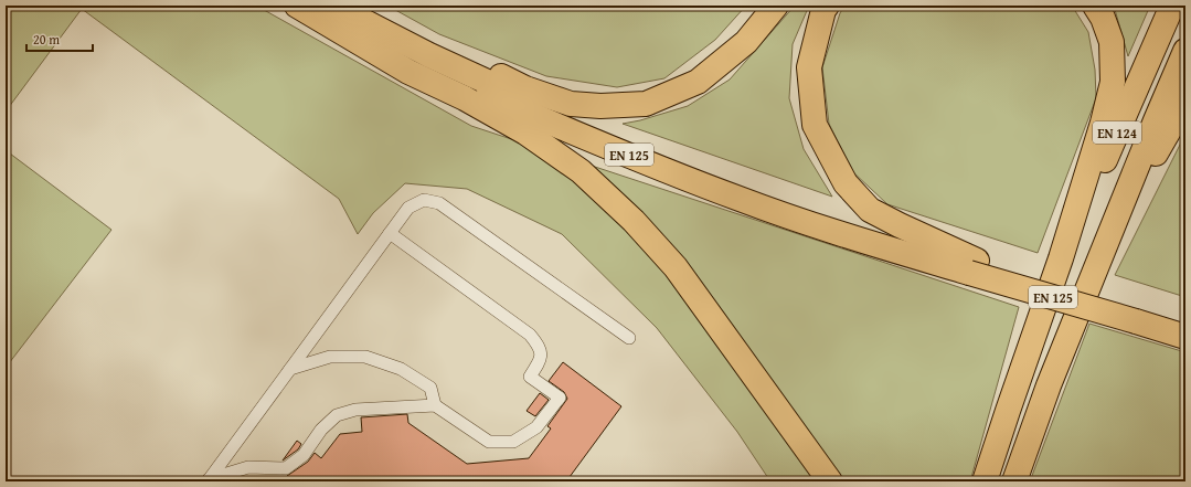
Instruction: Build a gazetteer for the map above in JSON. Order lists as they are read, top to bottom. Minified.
{"streets":{"main road":["EN 124","EN 125"]},"scale_bar":"20 m"}
